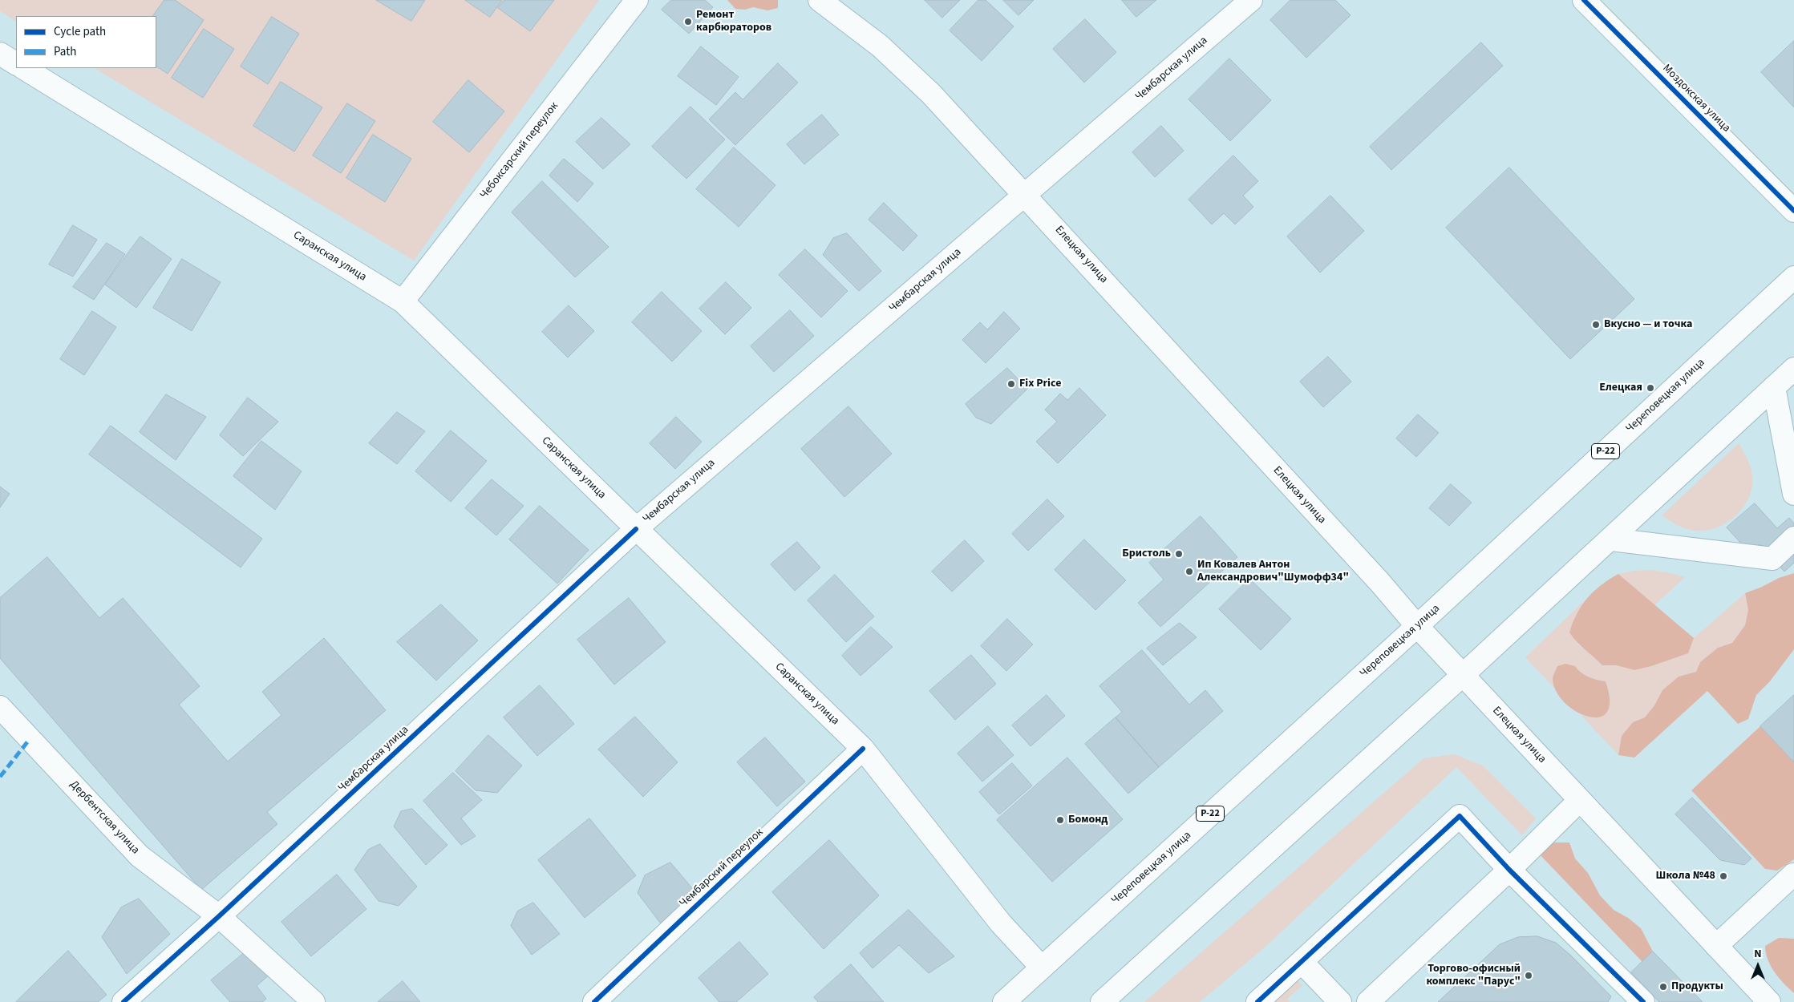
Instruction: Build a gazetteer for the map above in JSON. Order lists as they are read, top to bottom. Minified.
{"streets":{"main road":["Чембарская улица","Моздокская улица","Чебоксарский переулок","Елецкая улица","Саранская улица","Череповецкая улица","Р-22","Дербентская улица","Чембарский переулок"]},"crossings":[["Чембарская улица","Елецкая улица"],["Чембарская улица","Саранская улица"],["Чембарская улица","Дербентская улица"],["Чебоксарский переулок","Саранская улица"],["Елецкая улица","Череповецкая улица"],["Саранская улица","Череповецкая улица"],["Саранская улица","Чембарский переулок"]],"places":["Ремонт карбюраторов","Вкусно — и точка","Fix Price","Елецкая","Бристоль","Ип Ковалев Антон Александрович\"Шумофф34\"","Бомонд","Школа №48","Торгово-офисный комплекс \"Парус\"","Продукты"],"legend":["Cycle path","Path"],"north":"top"}
